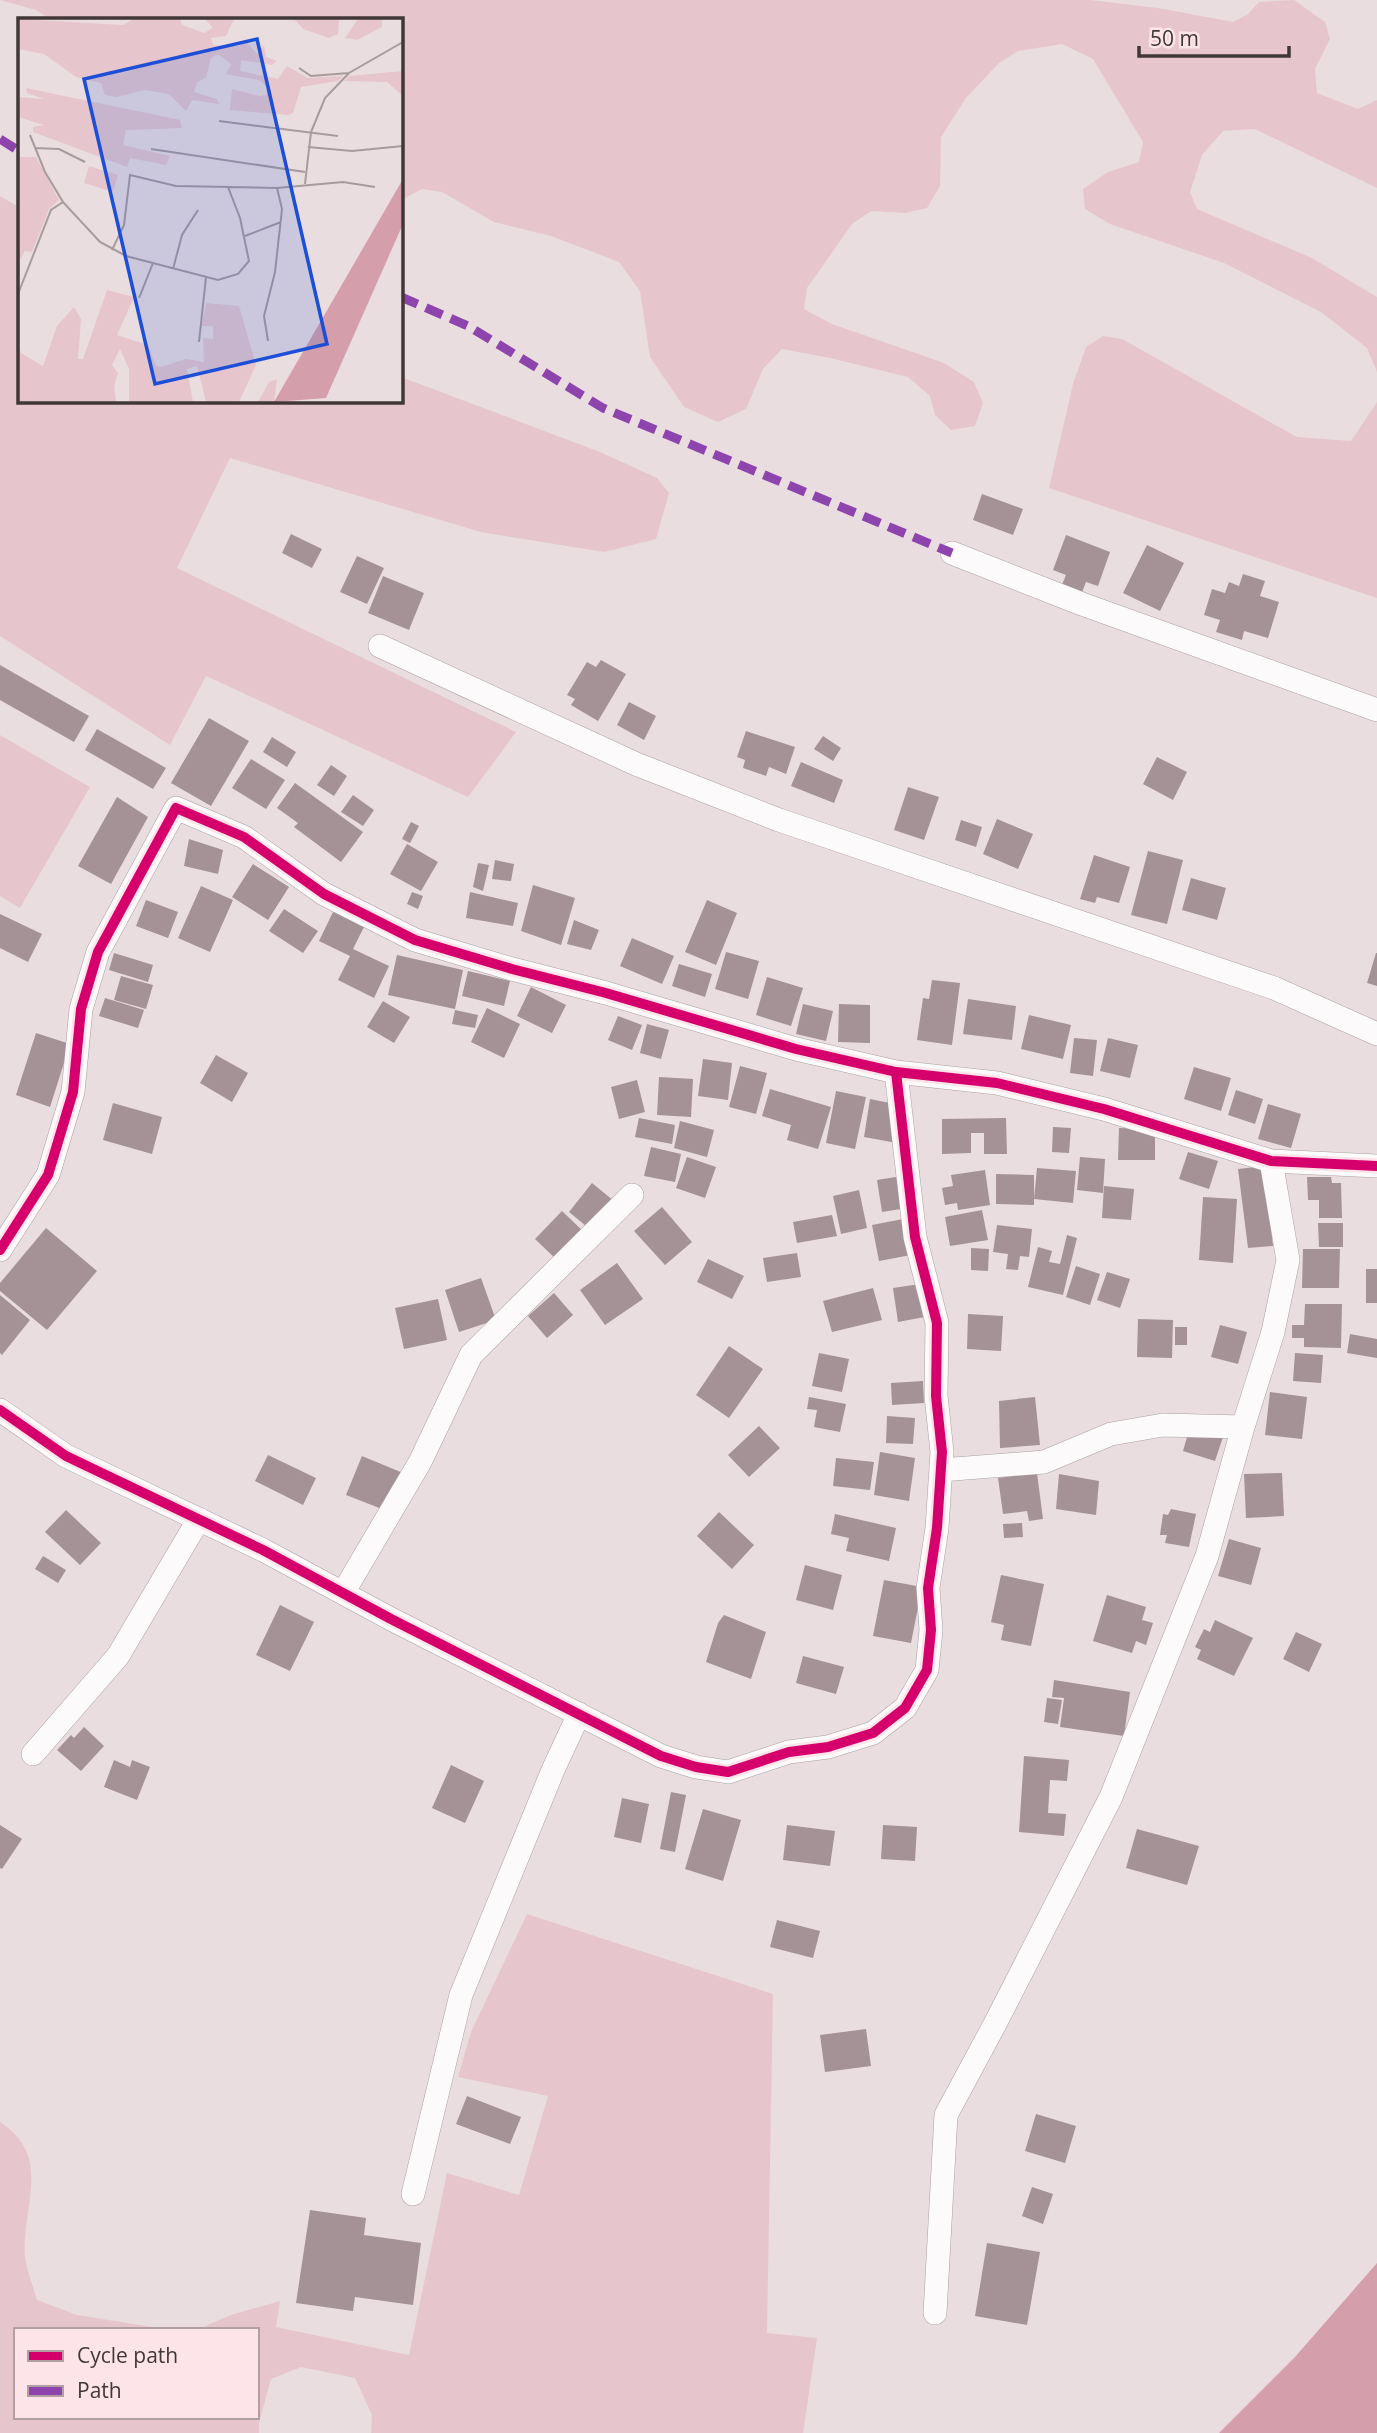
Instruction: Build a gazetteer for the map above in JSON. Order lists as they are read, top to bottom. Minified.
{"legend":["Cycle path","Path"],"scale_bar":"50 m"}
